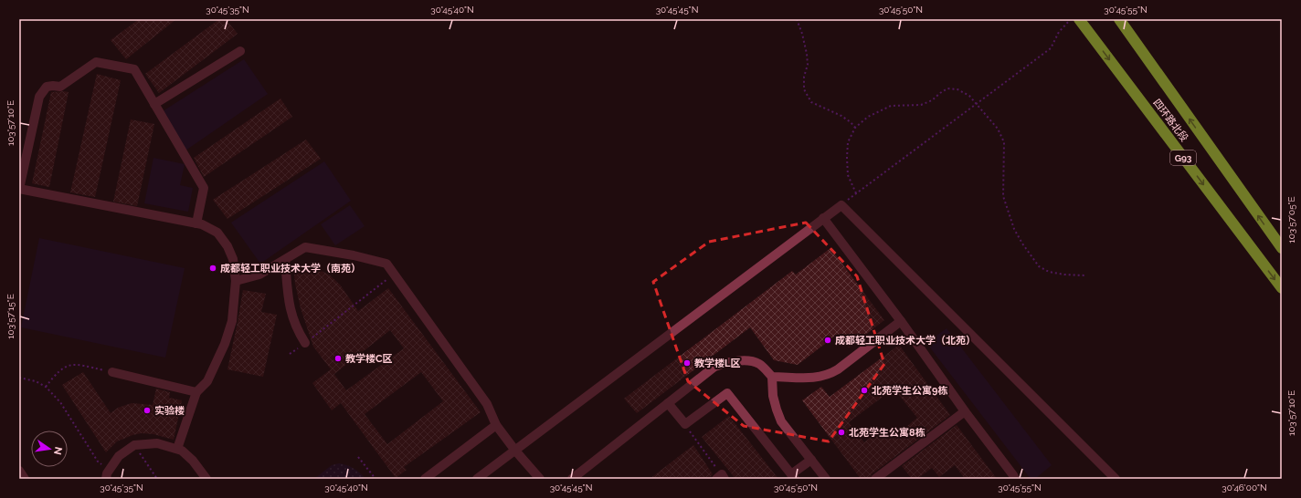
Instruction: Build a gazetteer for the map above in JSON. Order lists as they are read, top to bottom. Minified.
{"streets":{"highway":["四环路北段","G93"]},"places":["成都轻工职业技术大学（南苑）","成都轻工职业技术大学（北苑）","教学楼C区","教学楼L区","北苑学生公寓9栋","实验楼","北苑学生公寓8栋"],"north":"right","coordinates":["30°45'35\"N","30°45'40\"N","30°45'45\"N","30°45'50\"N","30°45'55\"N","103°57'10\"E","103°57'05\"E","103°57'15\"E","30°46'00\"N"]}
